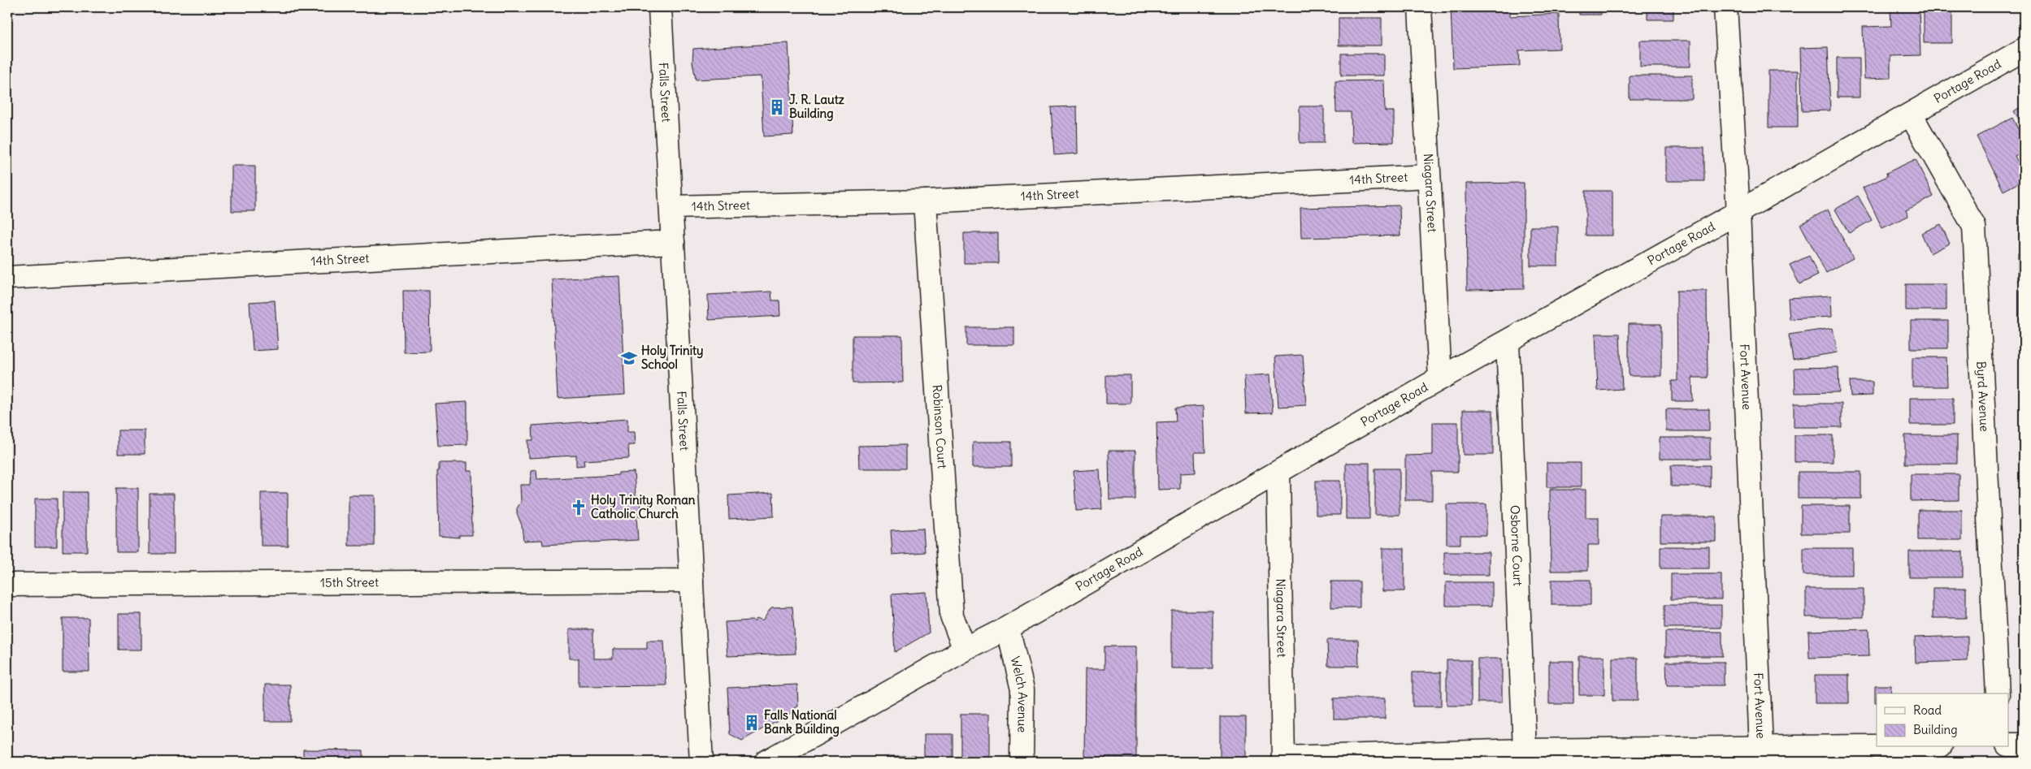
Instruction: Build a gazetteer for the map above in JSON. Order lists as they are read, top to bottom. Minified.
{"streets":{"street":["Portage Road","Falls Street","14th Street","Niagara Street","Fort Avenue","Byrd Avenue","Robinson Court","Osborne Court","15th Street","Welch Avenue"]},"crossings":[["Portage Road","Niagara Street"],["Portage Road","Fort Avenue"],["Portage Road","Byrd Avenue"],["Portage Road","Robinson Court"],["Portage Road","Osborne Court"],["Portage Road","Welch Avenue"],["Falls Street","14th Street"],["Falls Street","15th Street"],["14th Street","Niagara Street"],["14th Street","Robinson Court"]],"places":{"building":["J. R. Lautz Building","Falls National Bank Building"],"school or university":["Holy Trinity School"],"church":["Holy Trinity Roman Catholic Church"]},"legend":["Road","Building"]}
